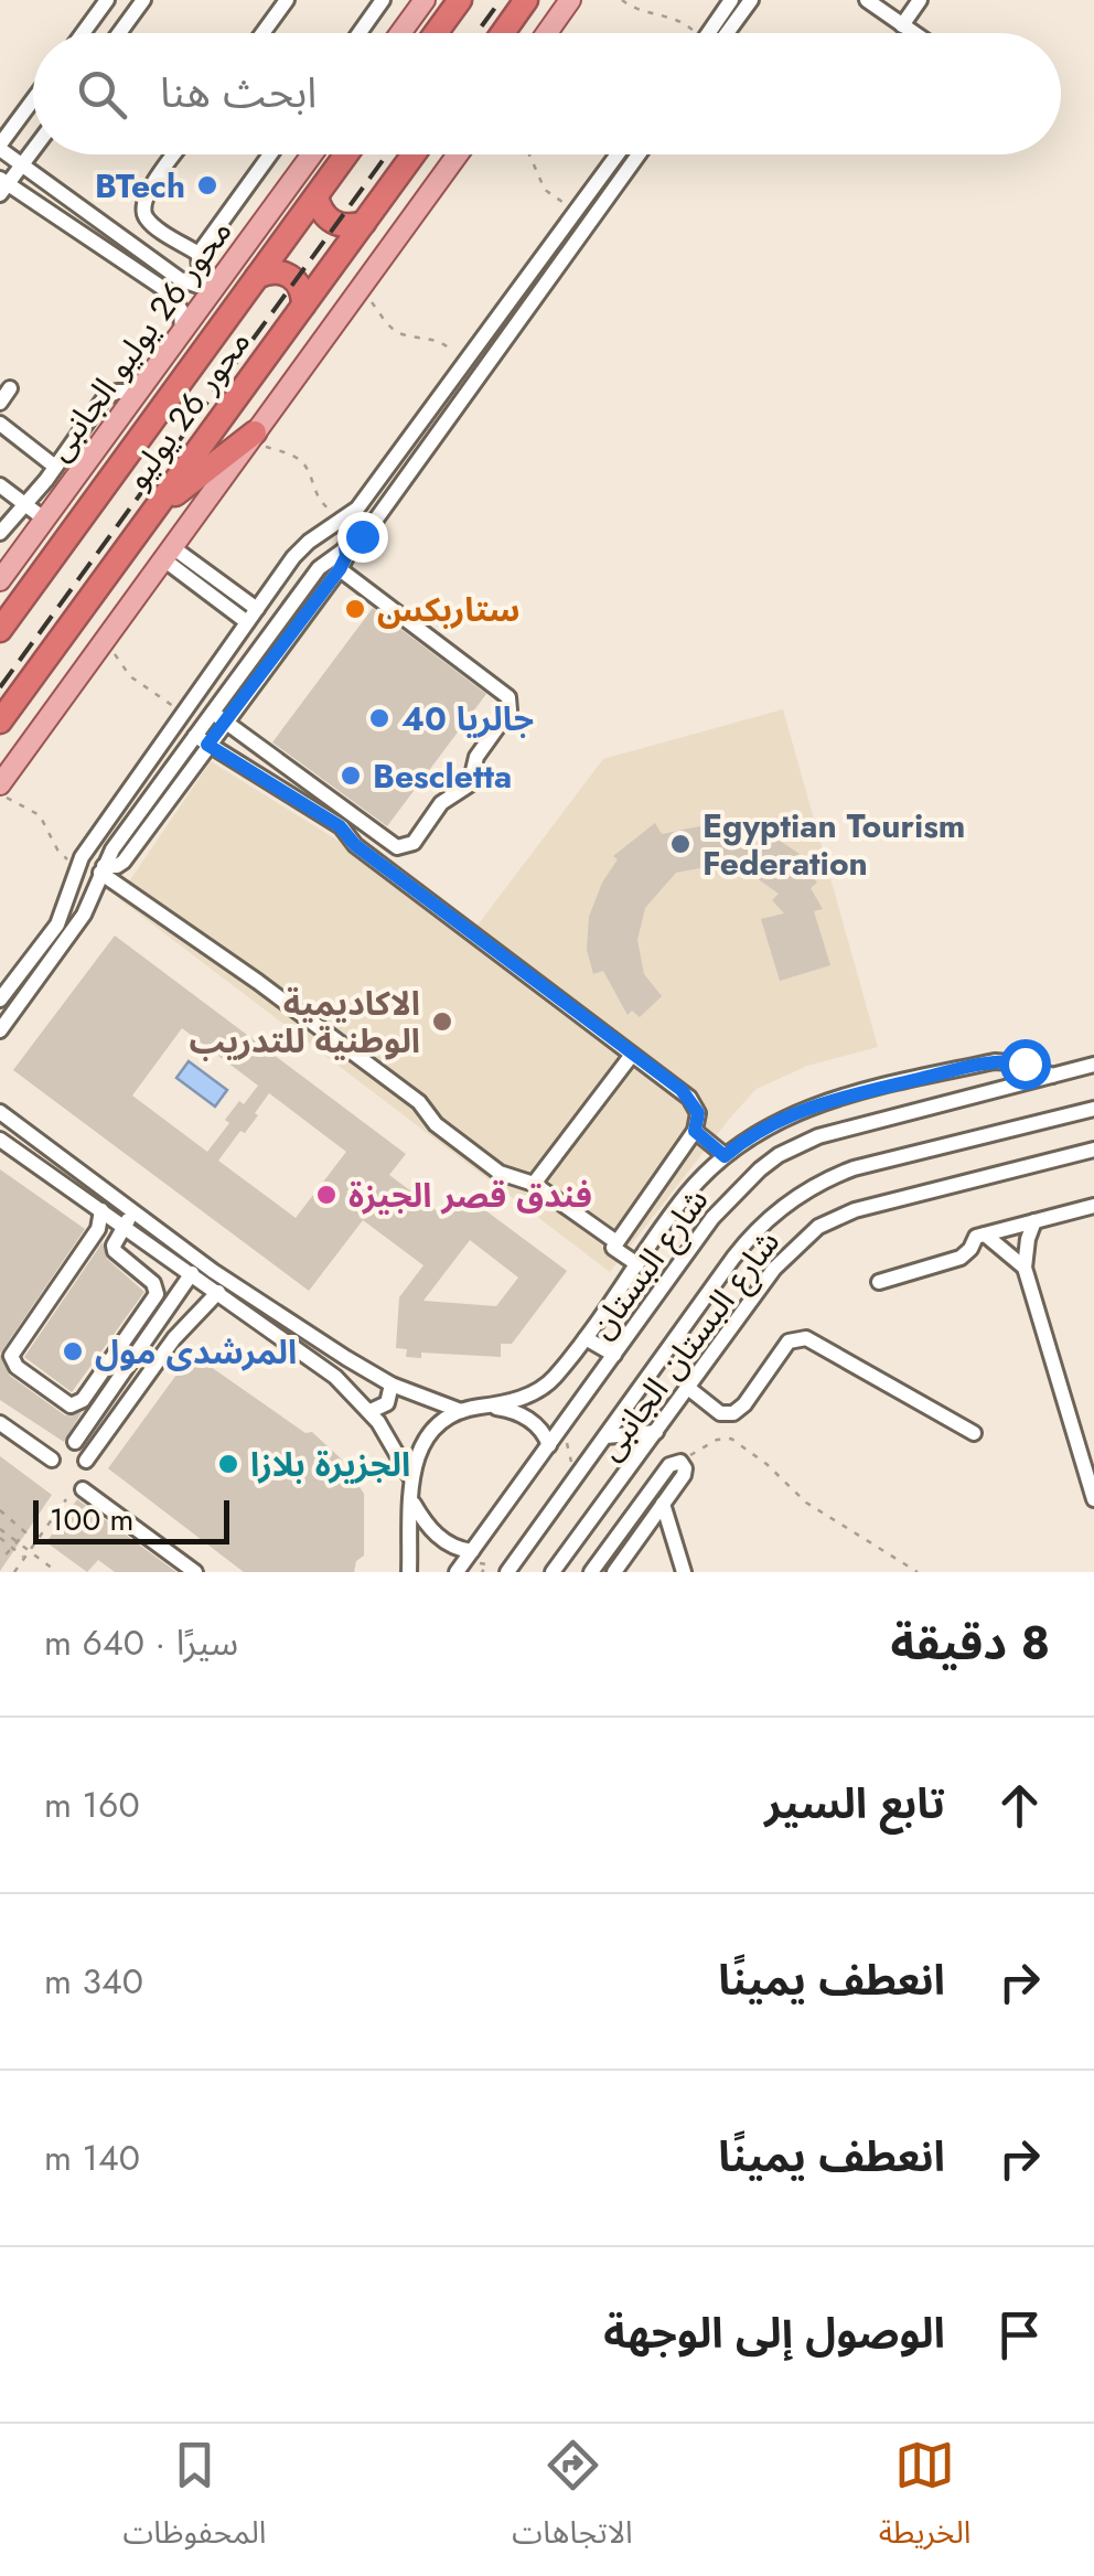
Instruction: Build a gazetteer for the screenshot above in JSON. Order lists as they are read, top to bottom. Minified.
{"streets":{"highway":["محور 26 يوليو"],"main road":["محور 26 يوليو الجانبى"],"street":["شارع البستان","شارع البستان الجانبى"]},"places":["BTech","ستاربكس","جالريا 40","Bescletta","Egyptian Tourism Federation","الاكاديمية الوطنية للتدريب","فندق قصر الجيزة","المرشدى مول","الجزيرة بلازا"],"scale_bar":"100 m","page":{"search":"ابحث هنا","scale":"100 m","heading":["8 دقيقة","سيرًا · 640 m"],"list":[["تابع السير","160 m"],["انعطف يمينًا","340 m"],["انعطف يمينًا","140 m"],"الوصول إلى الوجهة"],"nav":["الخريطة","الاتجاهات","المحفوظات"]}}
